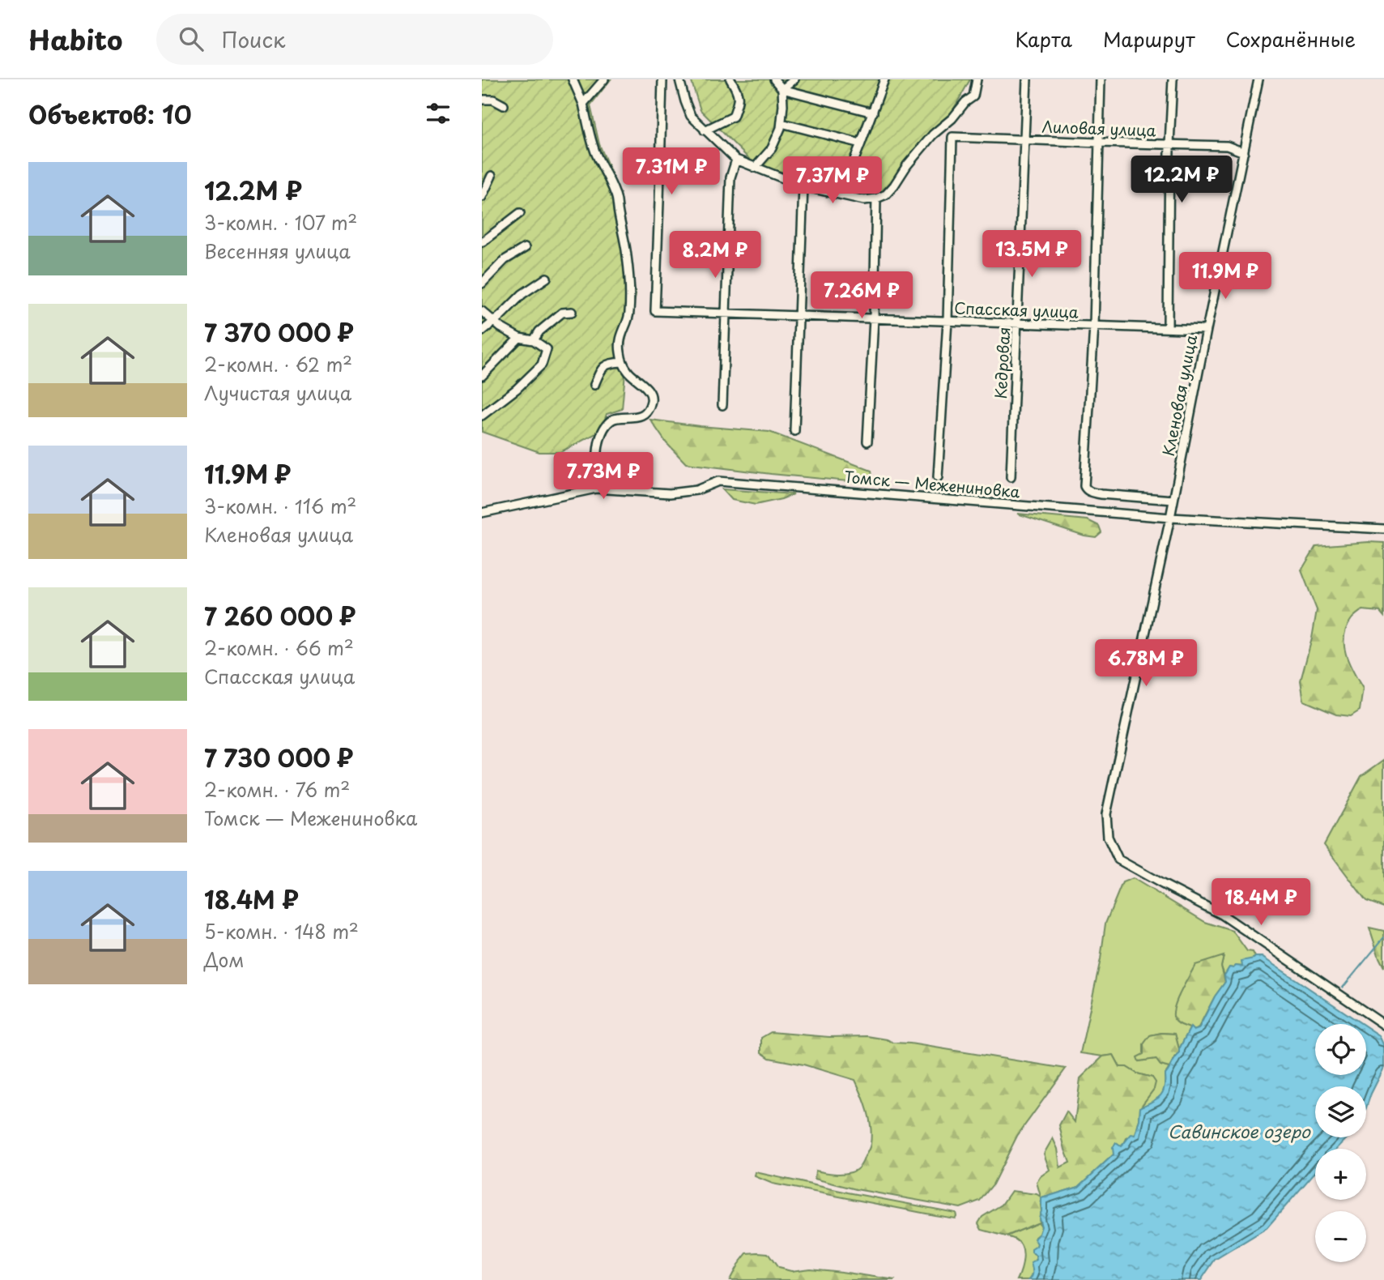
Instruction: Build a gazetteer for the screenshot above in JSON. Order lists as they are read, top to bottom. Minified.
{"streets":{"street":["Лиловая улица","Спасская улица","Кедровая","Кленовая улица","Томск — Межениновка"]},"crossings":[["Лиловая улица","Спасская улица"],["Лиловая улица","Кедровая"],["Лиловая улица","Кленовая улица"],["Спасская улица","Кедровая"],["Спасская улица","Кленовая улица"],["Кленовая улица","Томск — Межениновка"]],"water":["Савинское озеро"],"page":{"header":"Habito","search":"Поиск","nav":["Карта","Маршрут","Сохранённые"],"heading":"Объектов: 10","list":[{"name":"12.2M ₽","note":"3-комн. · 107 m² · Весенняя улица"},{"name":"7 370 000 ₽","note":"2-комн. · 62 m² · Лучистая улица"},{"name":"11.9M ₽","note":"3-комн. · 116 m² · Кленовая улица"},{"name":"7 260 000 ₽","note":"2-комн. · 66 m² · Спасская улица"},{"name":"7 730 000 ₽","note":"2-комн. · 76 m² · Томск — Межениновка"},{"name":"18.4M ₽","note":"5-комн. · 148 m² · Дом"}],"price":["7.31M ₽","12.2M ₽","7.37M ₽","13.5M ₽","8.2M ₽","11.9M ₽","7.26M ₽","7.73M ₽","6.78M ₽","18.4M ₽"],"map_buttons":["+","−"]}}
